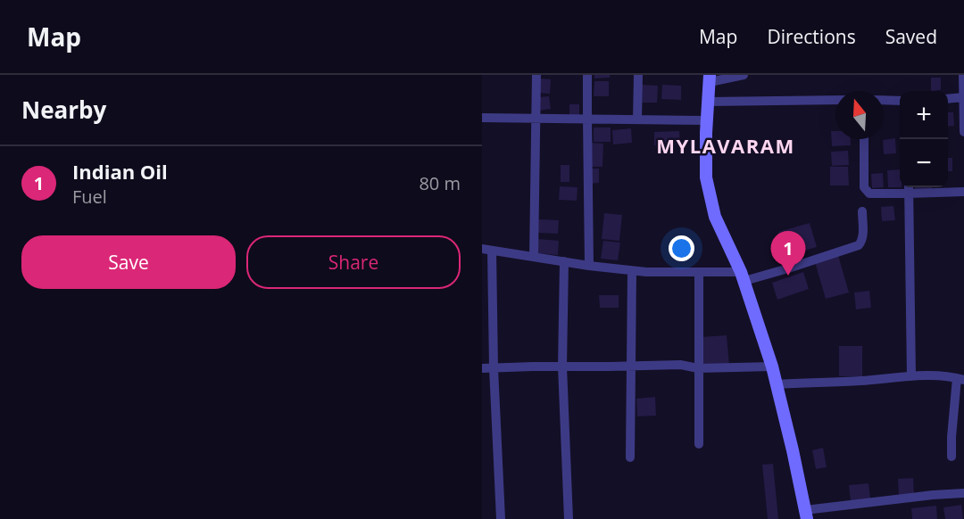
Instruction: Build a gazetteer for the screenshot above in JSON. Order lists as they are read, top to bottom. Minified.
{"districts":["MYLAVARAM"],"north":"top","page":{"header":"Map","nav":["Map","Directions","Saved"],"heading":"Nearby","map_buttons":["+","−"],"list":[{"mark":"1","name":"Indian Oil","note":"Fuel","value":"80 m"}],"buttons":["Save","Share"],"pins":"1"}}
